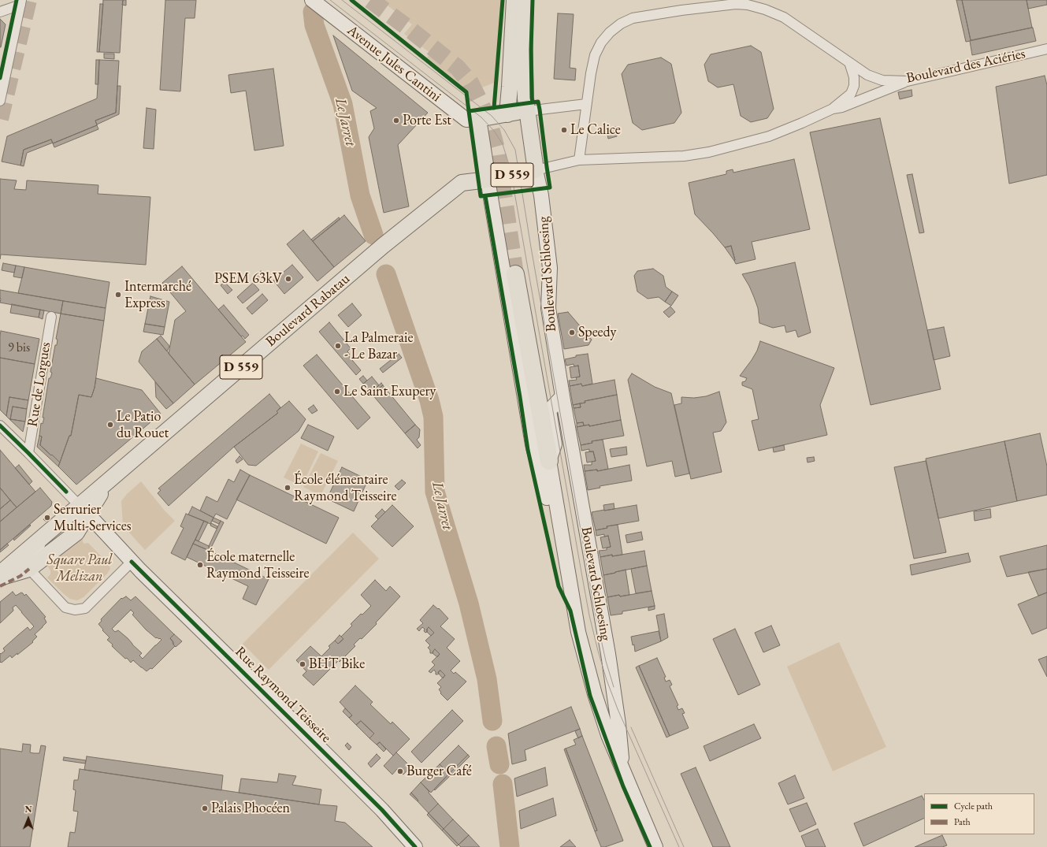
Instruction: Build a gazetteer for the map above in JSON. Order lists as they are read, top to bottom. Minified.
{"streets":{"main road":["Avenue Jules Cantini","D 559","Boulevard Schloesing","Boulevard Rabatau","Rue Raymond Teisseire"],"street":["Boulevard des Aciéries","Rue de Lorgues"]},"crossings":[["Avenue Jules Cantini","D 559"],["D 559","Boulevard Schloesing"],["D 559","Boulevard Rabatau"],["Boulevard Schloesing","Boulevard Rabatau"],["Boulevard Rabatau","Rue Raymond Teisseire"]],"water":["Le Jarret"],"parks":["Square Paul Melizan"],"places":["Porte Est","Le Calice","PSEM 63kV","Intermarché Express","Speedy","La Palmeraie - Le Bazar","Le Saint Exupery","Le Patio du Rouet","École élémentaire Raymond Teisseire","Serrurier Multi-Services","École maternelle Raymond Teisseire","BHT Bike","Burger Café","Palais Phocéen"],"house_numbers":["9 bis"],"legend":["Cycle path","Path"],"north":"top"}
